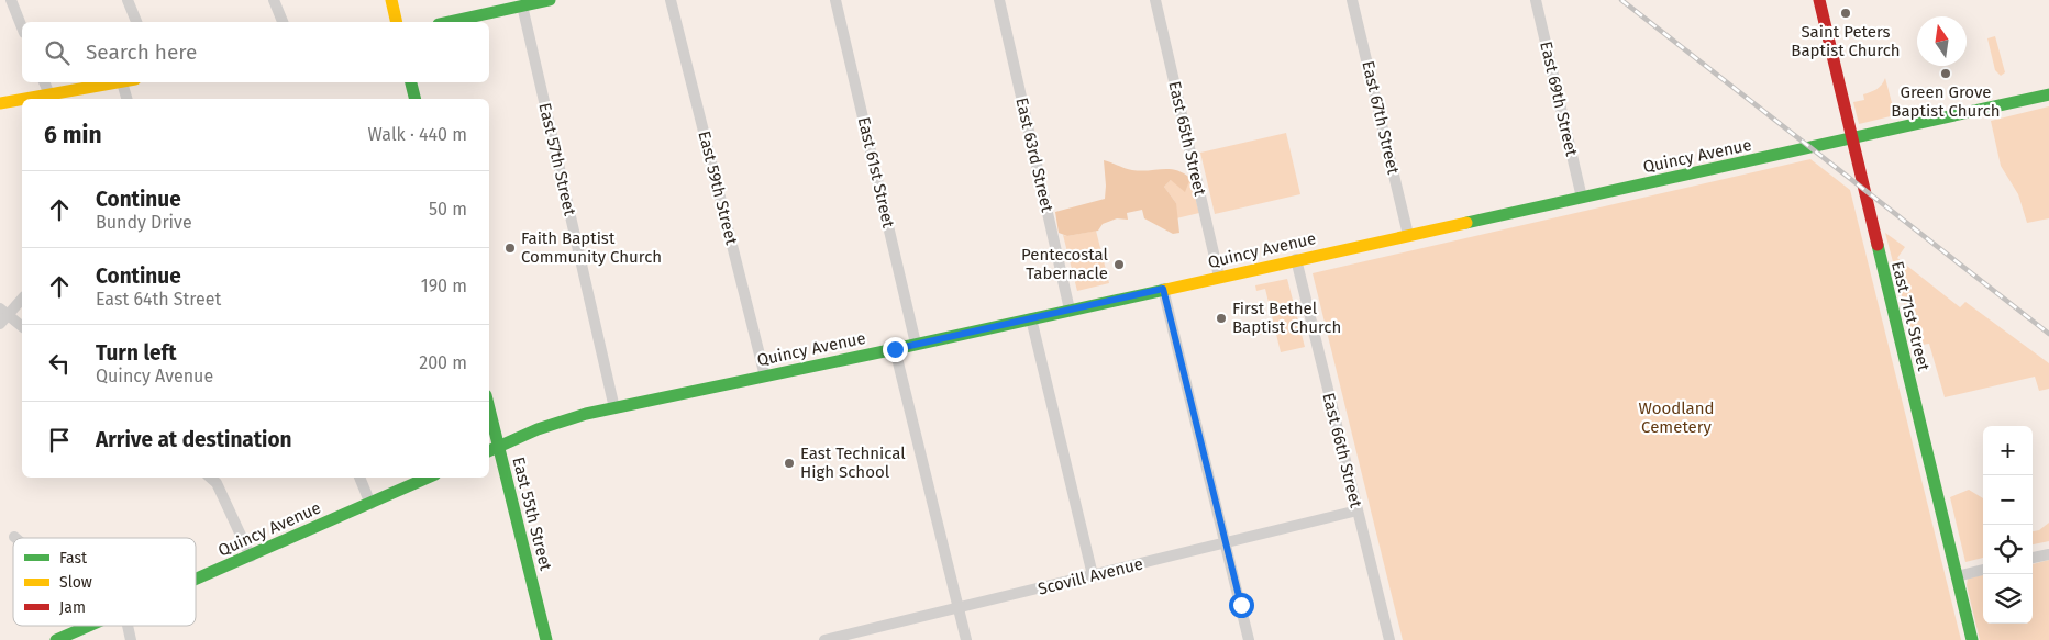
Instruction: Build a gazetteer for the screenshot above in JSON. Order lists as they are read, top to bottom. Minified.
{"streets":{"street":["East 69th Street","East 67th Street","East 65th Street","East 63rd Street","Quincy Avenue","East 57th Street","East 61st Street","East 59th Street","East 71st Street","East 66th Street","East 55th Street","Scovill Avenue"]},"crossings":[["East 69th Street","Quincy Avenue"],["East 67th Street","Quincy Avenue"],["East 65th Street","Quincy Avenue"],["East 63rd Street","Quincy Avenue"],["Quincy Avenue","East 57th Street"],["Quincy Avenue","East 61st Street"],["Quincy Avenue","East 59th Street"],["Quincy Avenue","East 71st Street"],["Quincy Avenue","East 66th Street"],["Quincy Avenue","East 55th Street"],["East 66th Street","Scovill Avenue"]],"parks":["Woodland Cemetery"],"places":["Saint Peters Baptist Church","Green Grove Baptist Church","Faith Baptist Community Church","Pentecostal Tabernacle","First Bethel Baptist Church","East Technical High School"],"legend":["Fast","Slow","Jam"],"north":"top","page":{"search":"Search here","heading":["6 min","Walk · 440 m"],"list":[["Continue","Bundy Drive","50 m"],["Continue","East 64th Street","190 m"],["Turn left","Quincy Avenue","200 m"],"Arrive at destination"],"map_buttons":["+","−"]}}
